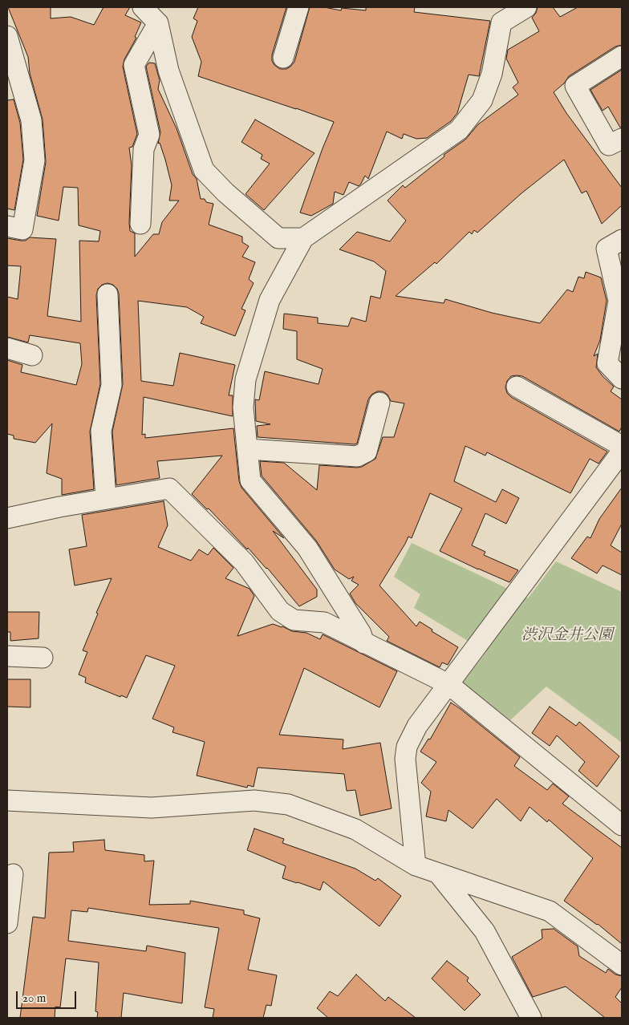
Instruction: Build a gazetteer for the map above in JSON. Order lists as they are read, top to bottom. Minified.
{"parks":["渋沢金井公園"],"scale_bar":"20 m"}
